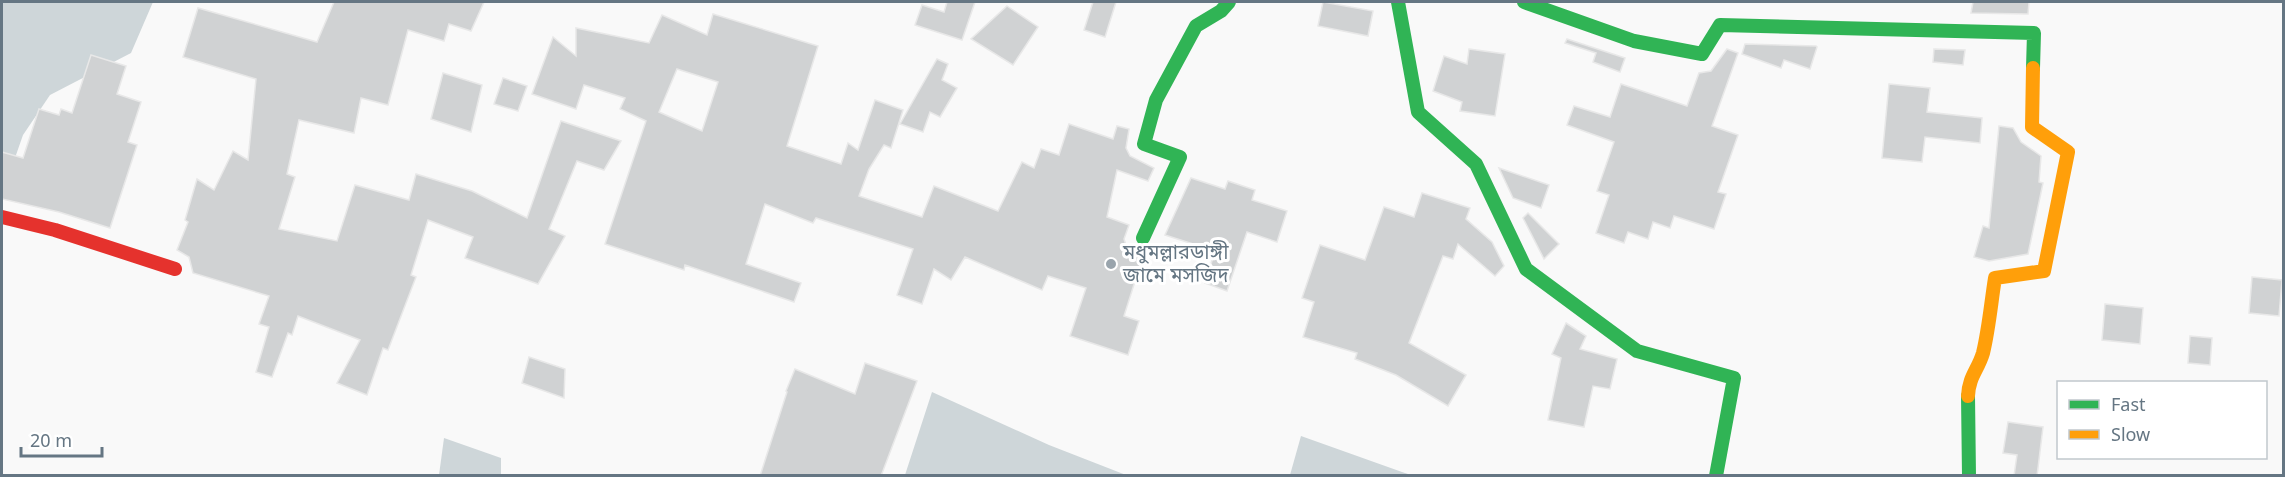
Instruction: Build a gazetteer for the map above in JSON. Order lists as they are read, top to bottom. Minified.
{"places":["মধুমল্লারডাঙ্গী জামে মসজিদ"],"legend":["Fast","Slow"],"scale_bar":"20 m"}
